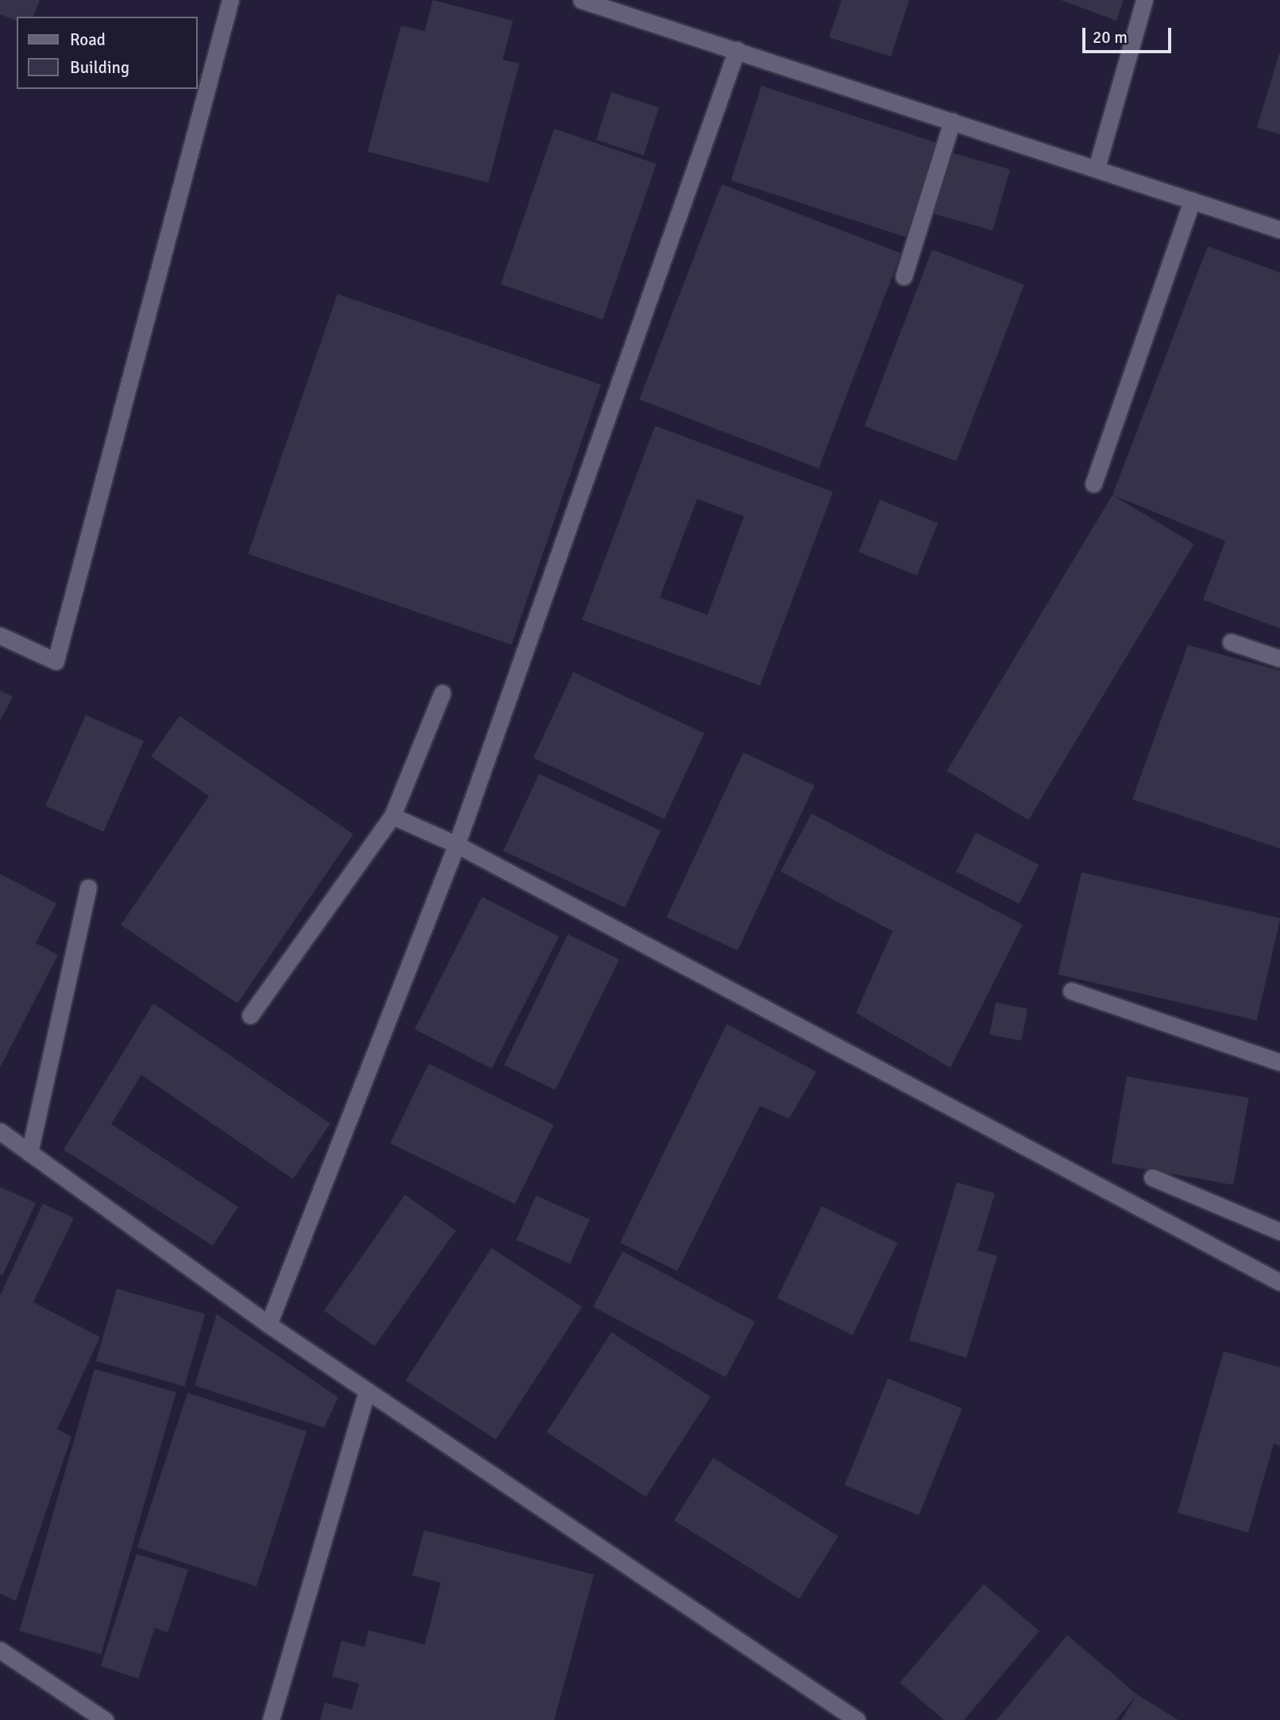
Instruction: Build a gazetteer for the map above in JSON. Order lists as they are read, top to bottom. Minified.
{"legend":["Road","Building"],"scale_bar":"20 m"}
